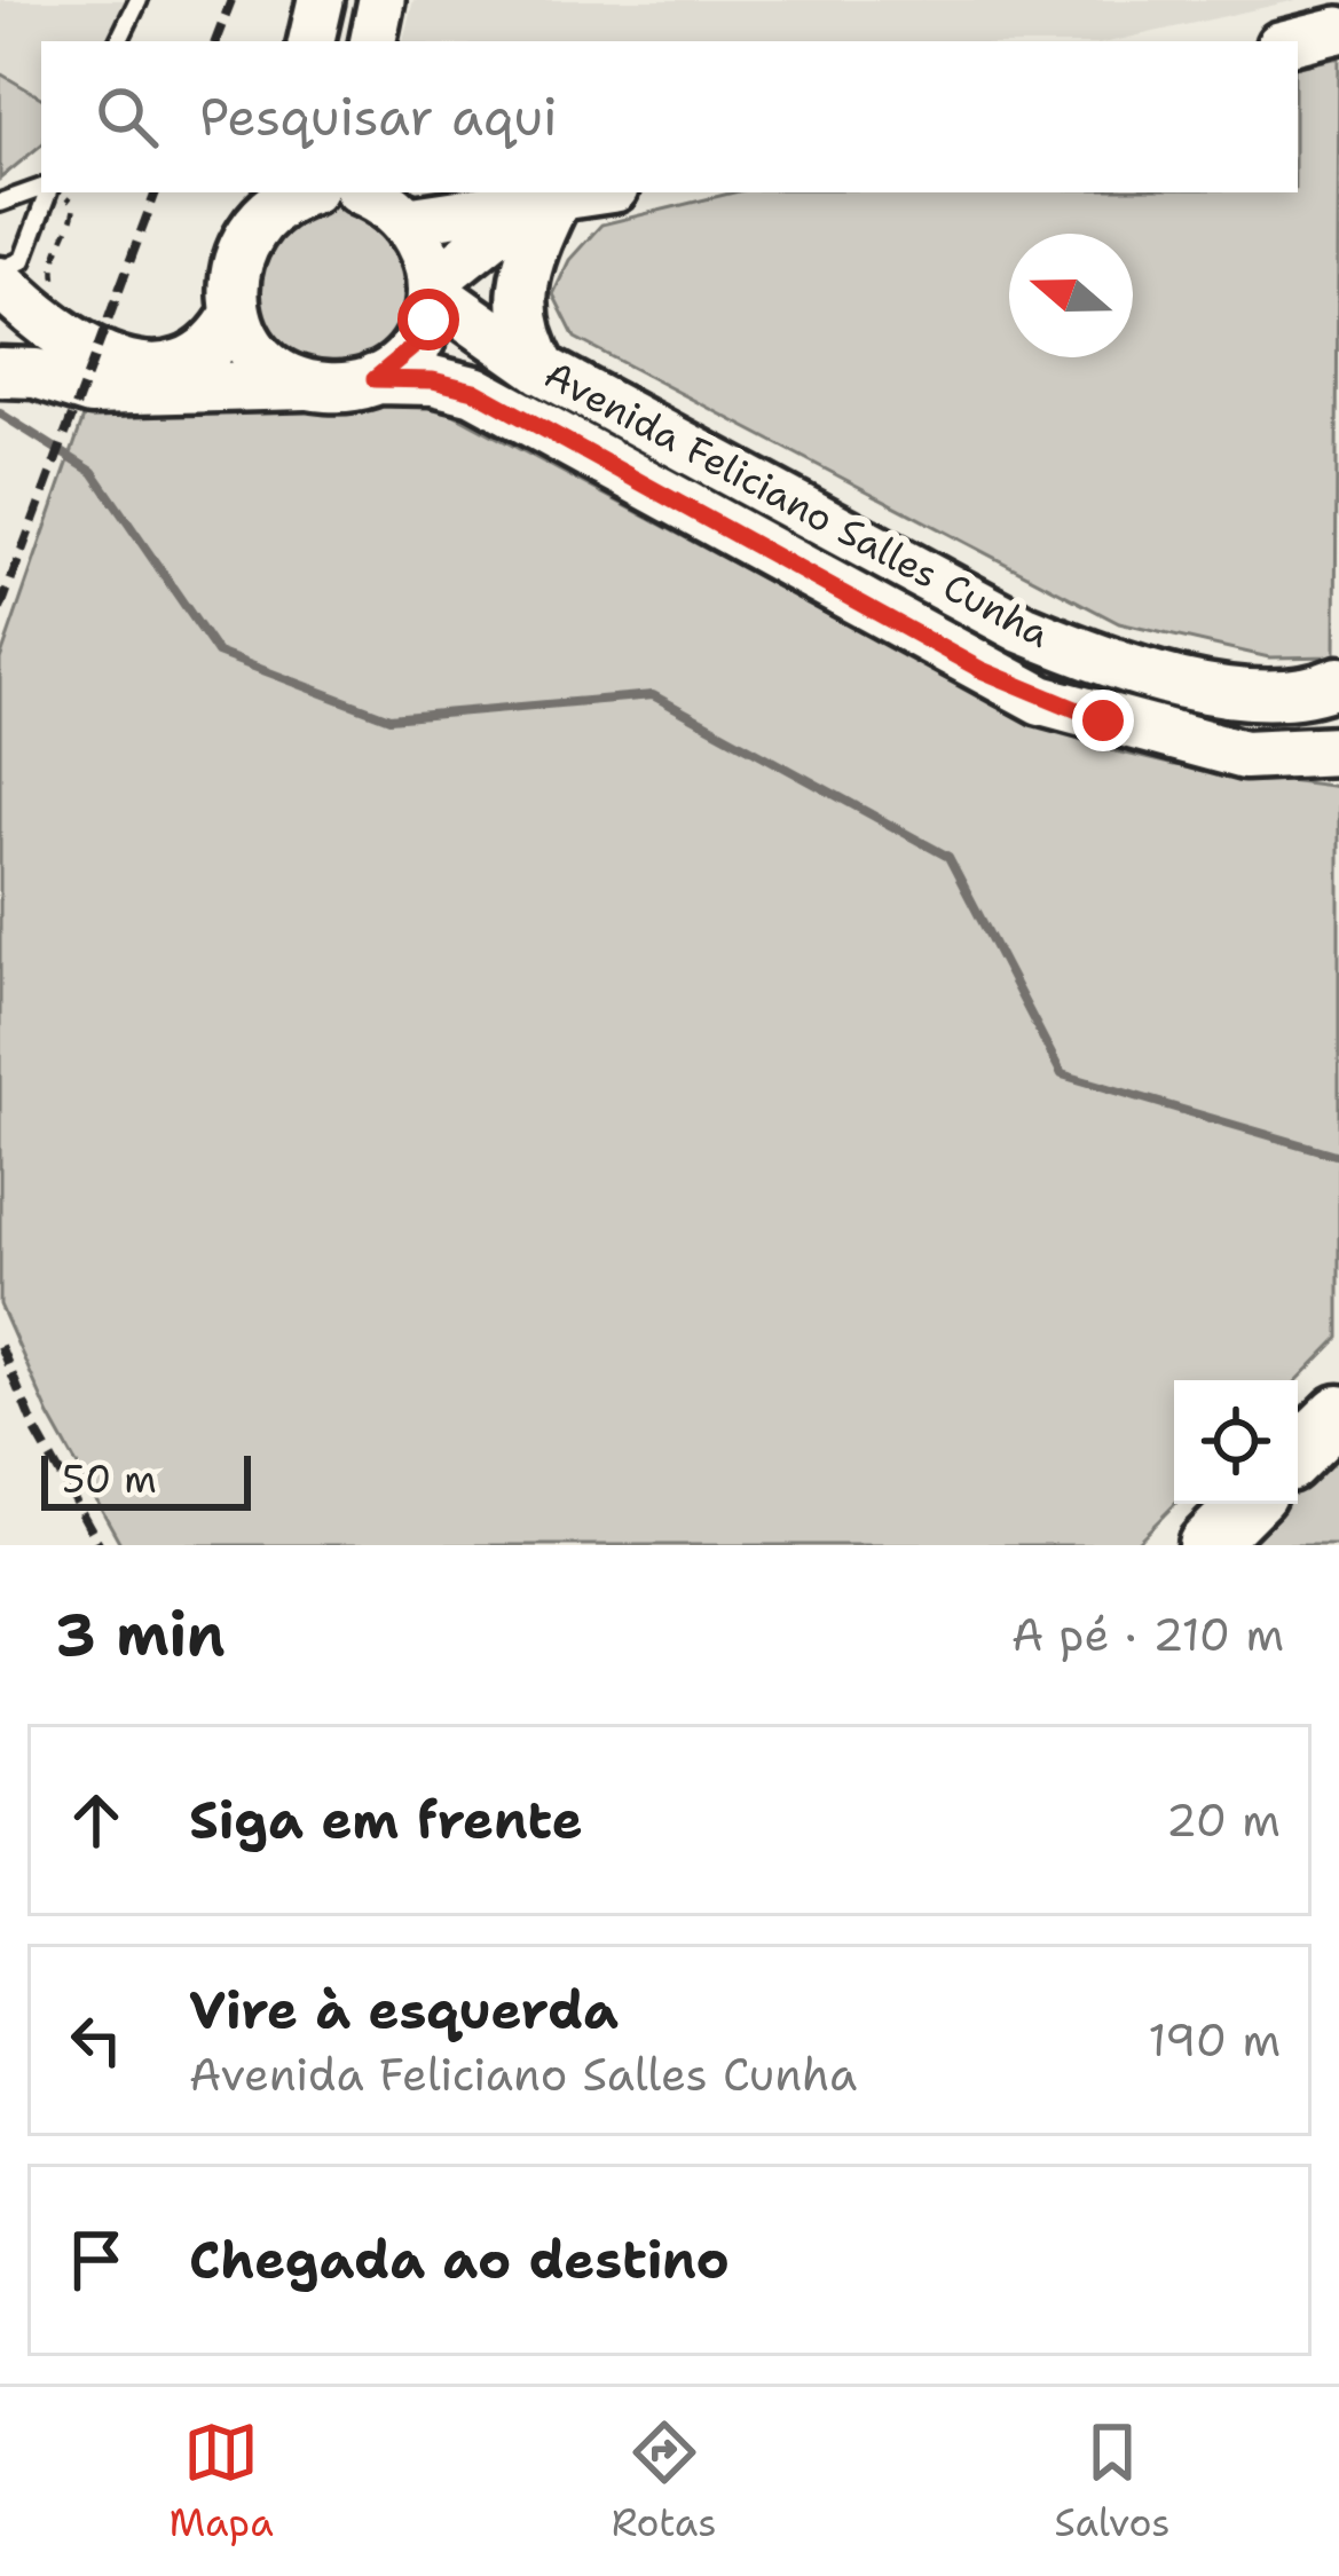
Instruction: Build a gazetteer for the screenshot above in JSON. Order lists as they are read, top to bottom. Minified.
{"streets":{"main road":["Avenida Feliciano Salles Cunha"]},"scale_bar":"50 m","north":"left","page":{"search":"Pesquisar aqui","scale":"50 m","heading":["3 min","A pé · 210 m"],"list":[["Siga em frente","20 m"],["Vire à esquerda","Avenida Feliciano Salles Cunha","190 m"],"Chegada ao destino"],"nav":["Mapa","Rotas","Salvos"]}}
